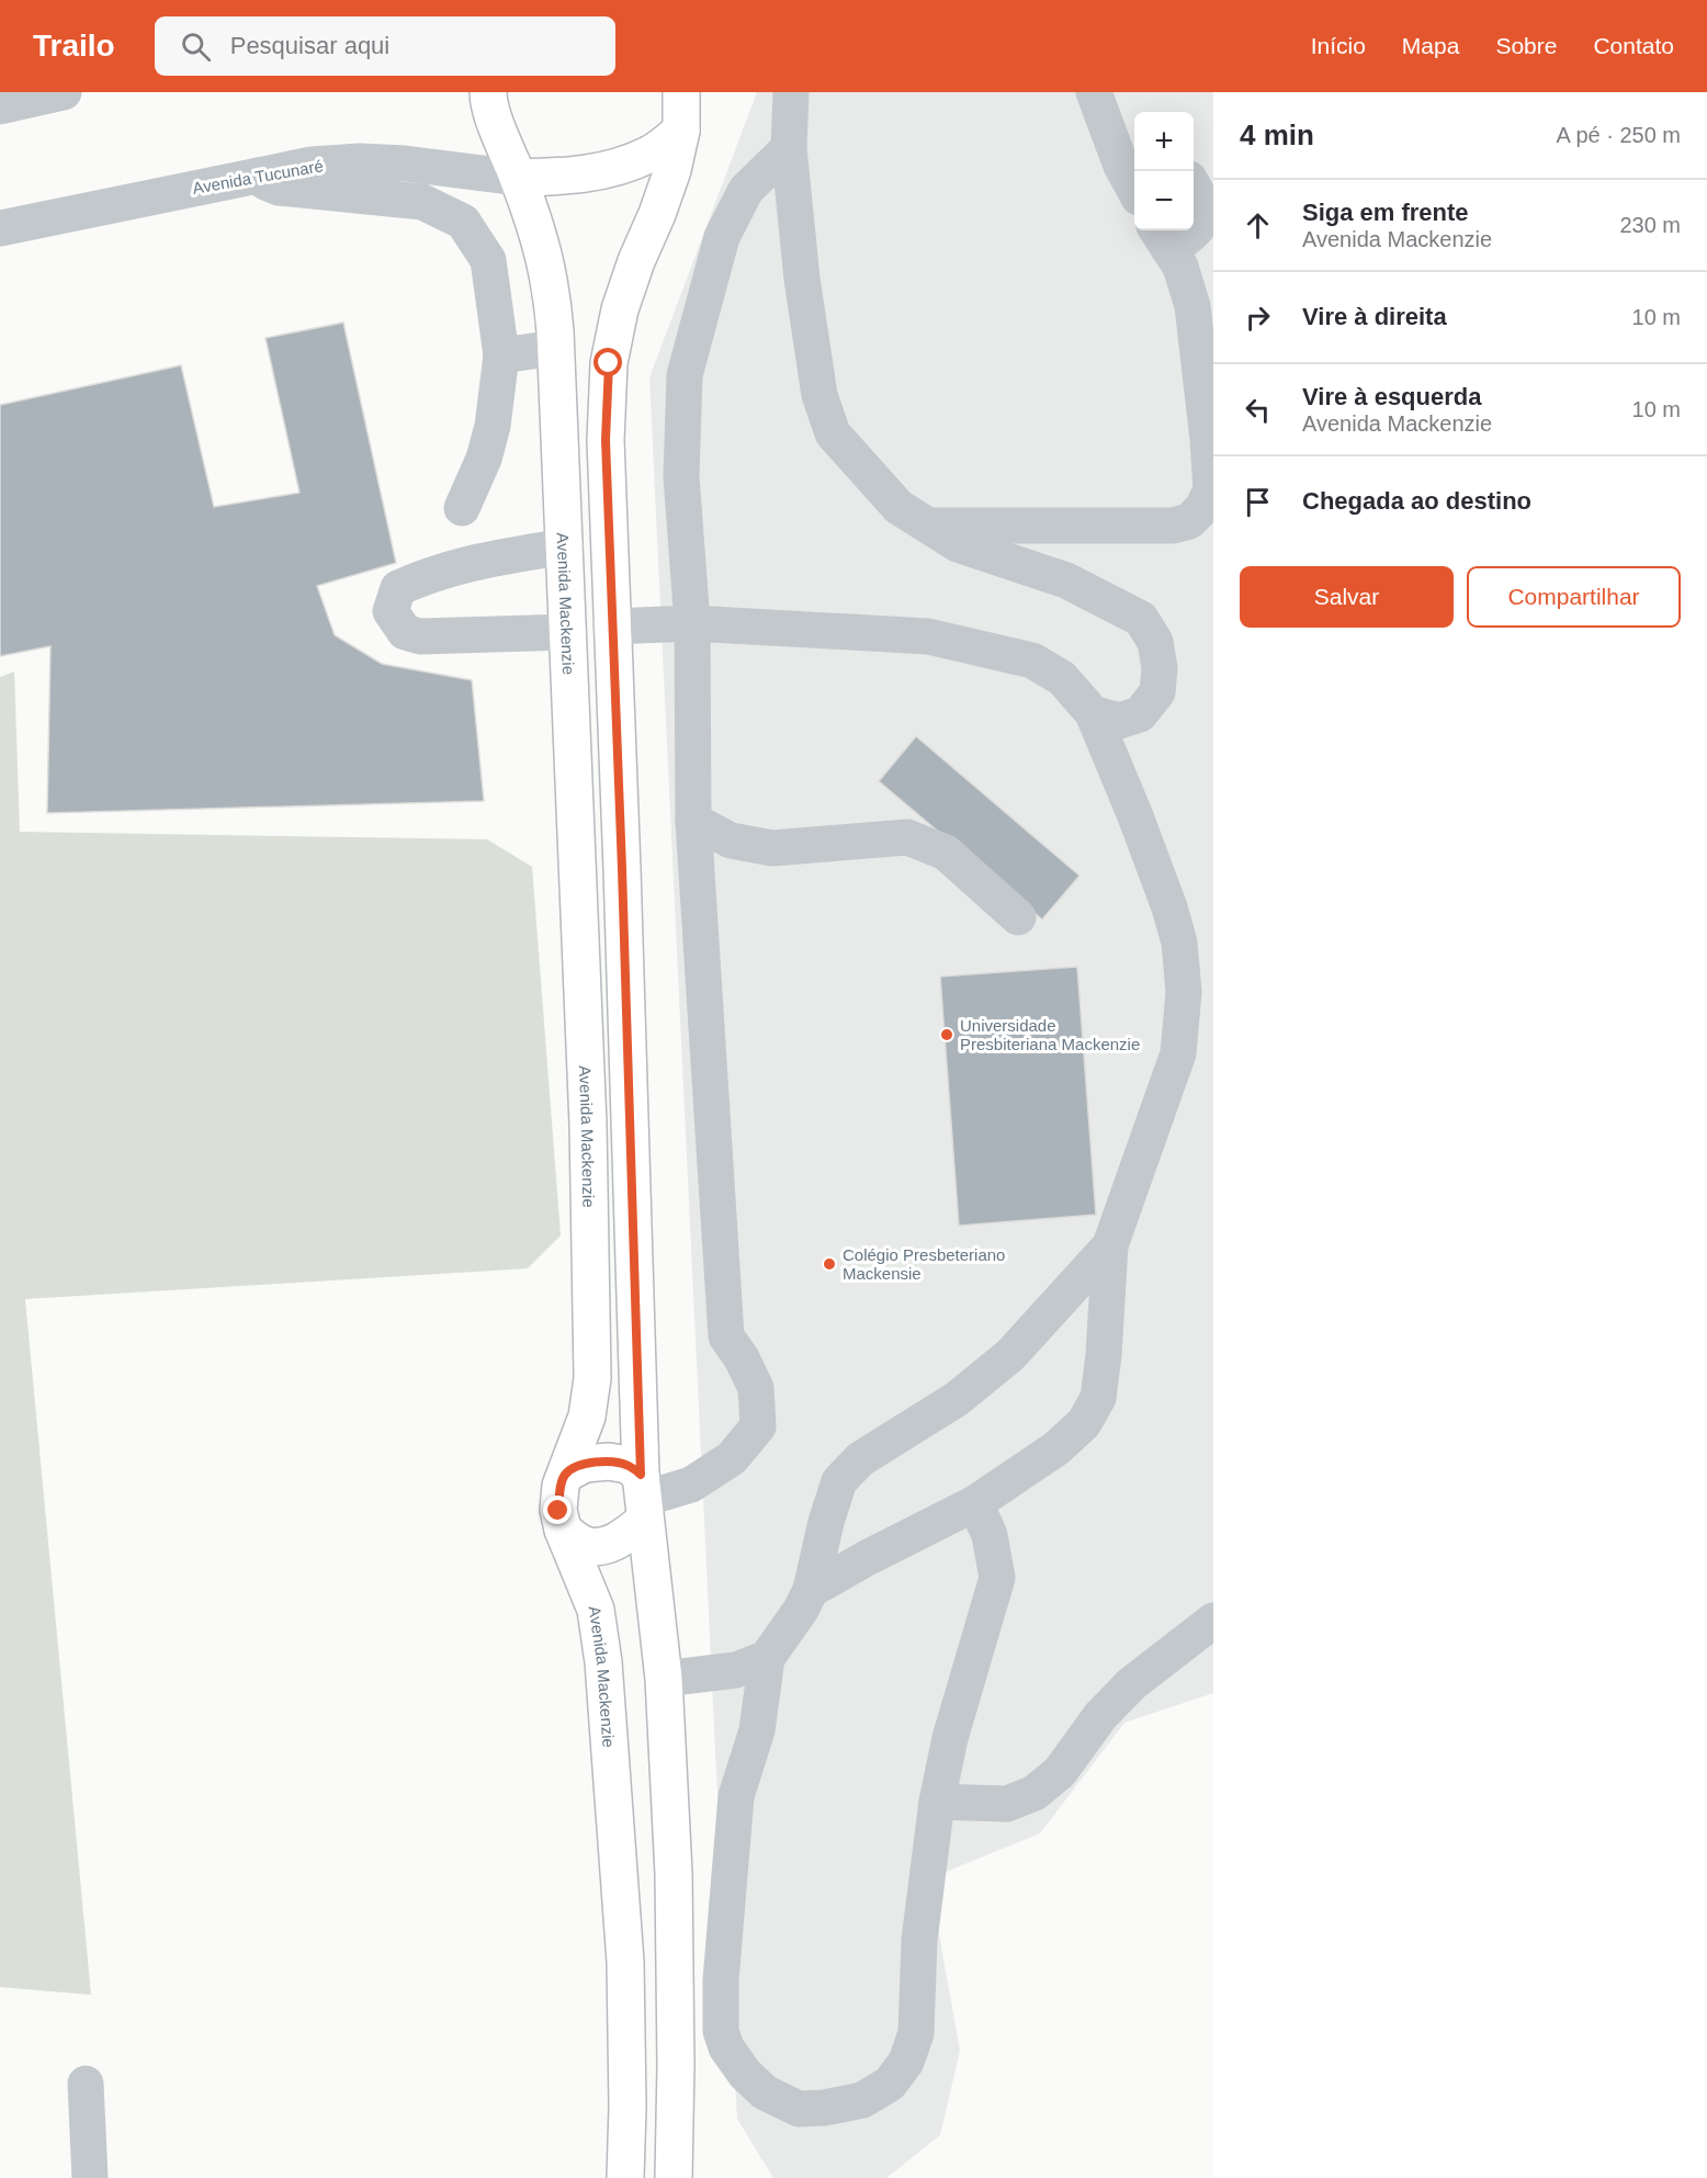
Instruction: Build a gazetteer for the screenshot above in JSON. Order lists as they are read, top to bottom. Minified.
{"streets":{"main road":["Avenida Mackenzie"],"street":["Avenida Tucunaré"]},"crossings":[["Avenida Tucunaré","Avenida Mackenzie"]],"places":["Universidade Presbiteriana Mackenzie","Colégio Presbeteriano Mackensie"],"page":{"header":"Trailo","search":"Pesquisar aqui","nav":["Início","Mapa","Sobre","Contato"],"heading":["4 min","A pé · 250 m"],"map_buttons":["+","−"],"list":[["Siga em frente","Avenida Mackenzie","230 m"],["Vire à direita","10 m"],["Vire à esquerda","Avenida Mackenzie","10 m"],"Chegada ao destino"],"buttons":["Salvar","Compartilhar"]}}
